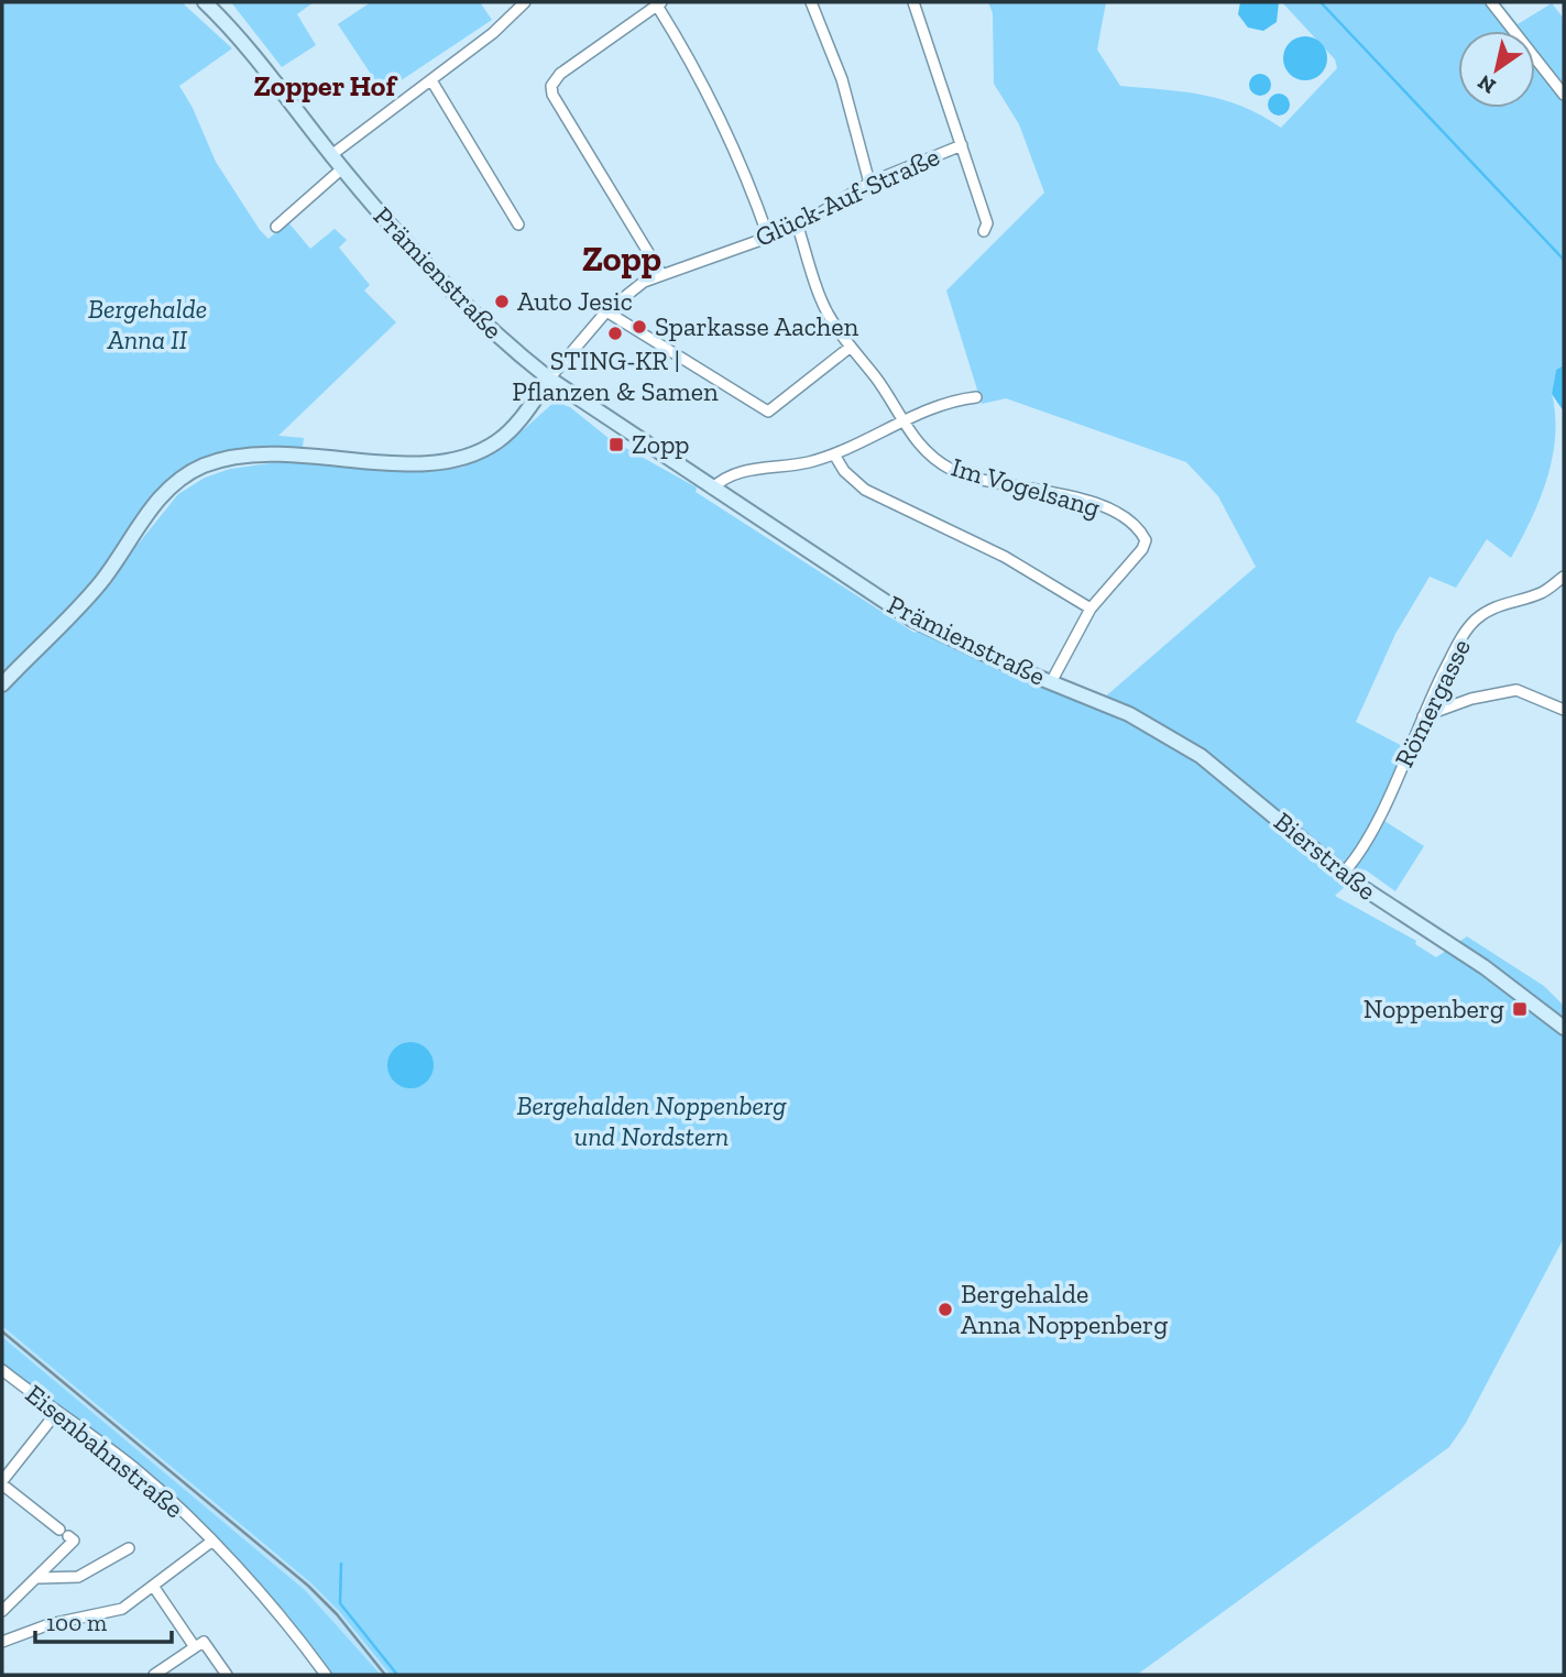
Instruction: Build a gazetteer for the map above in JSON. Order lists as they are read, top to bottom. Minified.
{"streets":{"main road":["Prämienstraße","Bierstraße"],"street":["Glück-Auf-Straße","Im Vogelsang","Römergasse","Eisenbahnstraße"]},"crossings":[["Glück-Auf-Straße","Prämienstraße"],["Prämienstraße","Bierstraße"],["Römergasse","Bierstraße"]],"districts":["Zopper Hof","Zopp"],"parks":["Bergehalde Anna II","Bergehalden Noppenberg und Nordstern"],"places":{"other":["Auto Jesic","Sparkasse Aachen","STING-KR | Pflanzen & Samen","Bergehalde Anna Noppenberg"],"transit":["Zopp","Noppenberg"]},"scale_bar":"100 m","north":"bottom left"}
